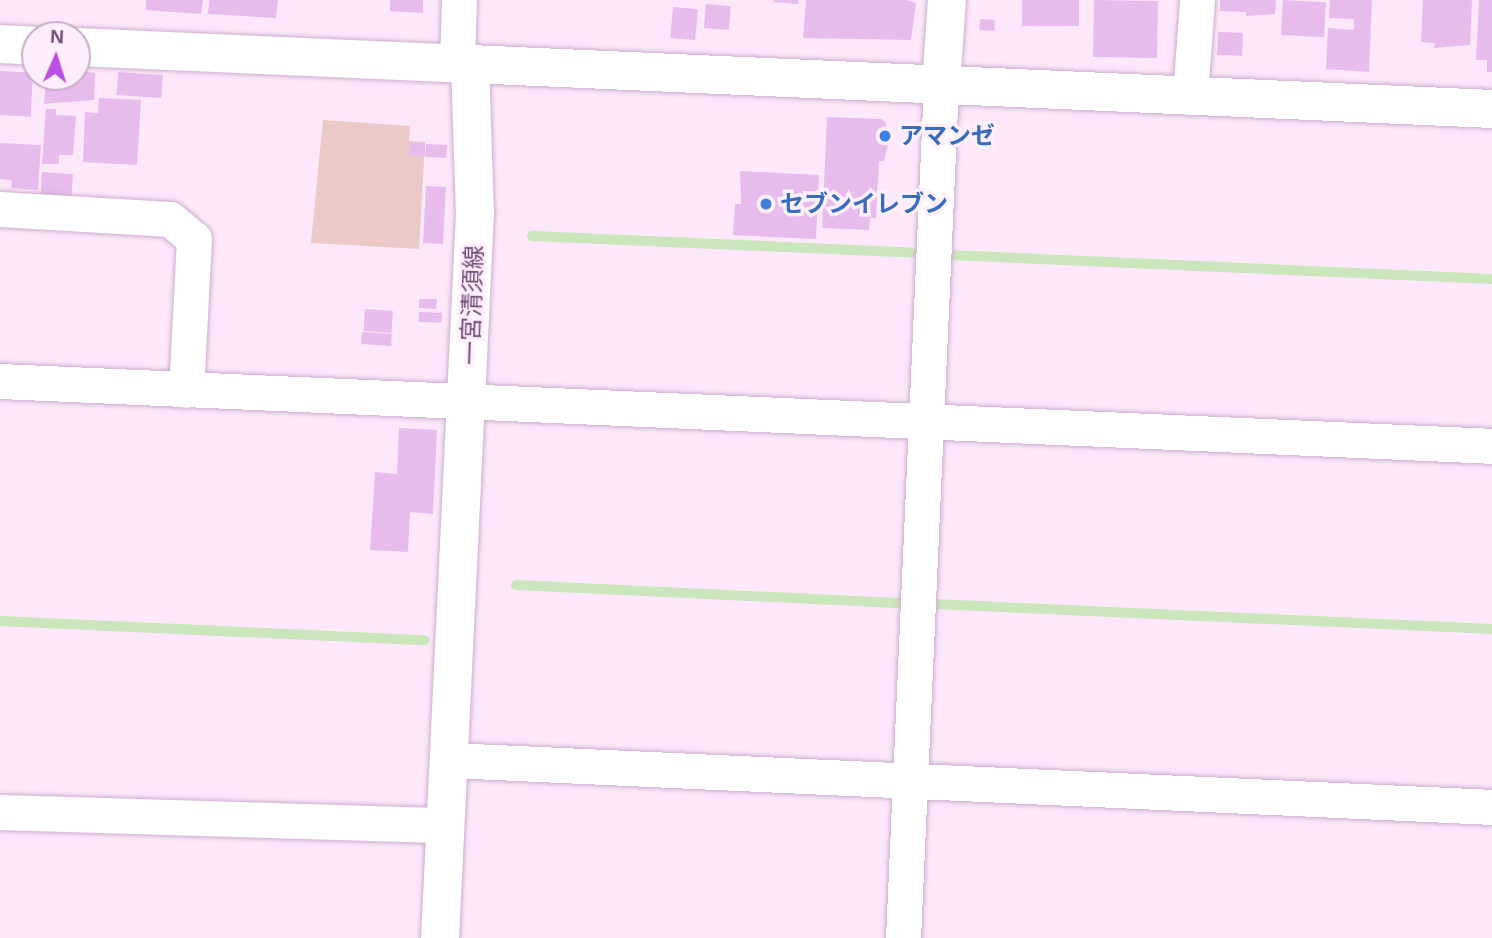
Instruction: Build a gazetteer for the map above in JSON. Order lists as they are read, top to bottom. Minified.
{"streets":{"main road":["一宮清須線"]},"places":["アマンゼ","セブンイレブン"],"north":"top"}
